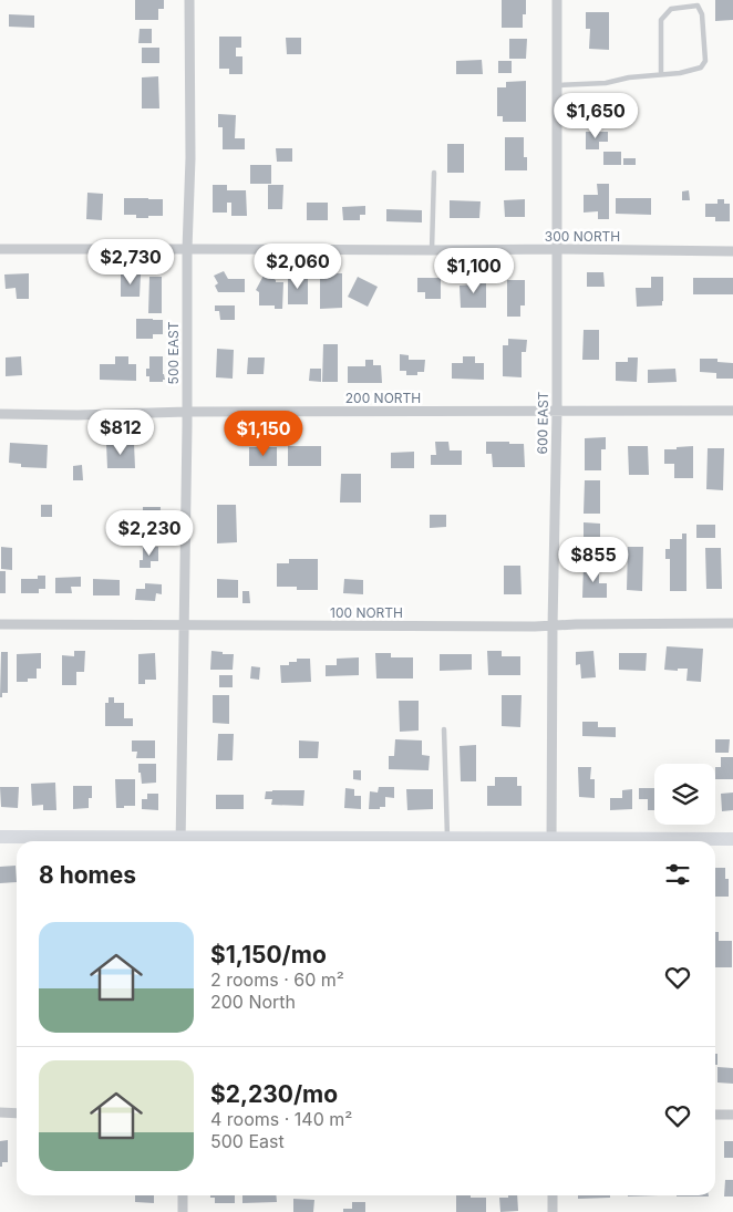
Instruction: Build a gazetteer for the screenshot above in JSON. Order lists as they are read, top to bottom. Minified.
{"streets":{"street":["300 NORTH","500 EAST","200 NORTH","600 EAST","100 NORTH"]},"crossings":[["300 NORTH","500 EAST"],["300 NORTH","600 EAST"],["500 EAST","200 NORTH"],["500 EAST","100 NORTH"],["200 NORTH","600 EAST"],["600 EAST","100 NORTH"]],"page":{"price":["$1,650","$2,730","$2,060","$1,100","$812","$1,150","$2,230","$855"],"heading":"8 homes","list":[{"name":"$1,150/mo","note":"2 rooms · 60 m² · 200 North"},{"name":"$2,230/mo","note":"4 rooms · 140 m² · 500 East"}]}}
